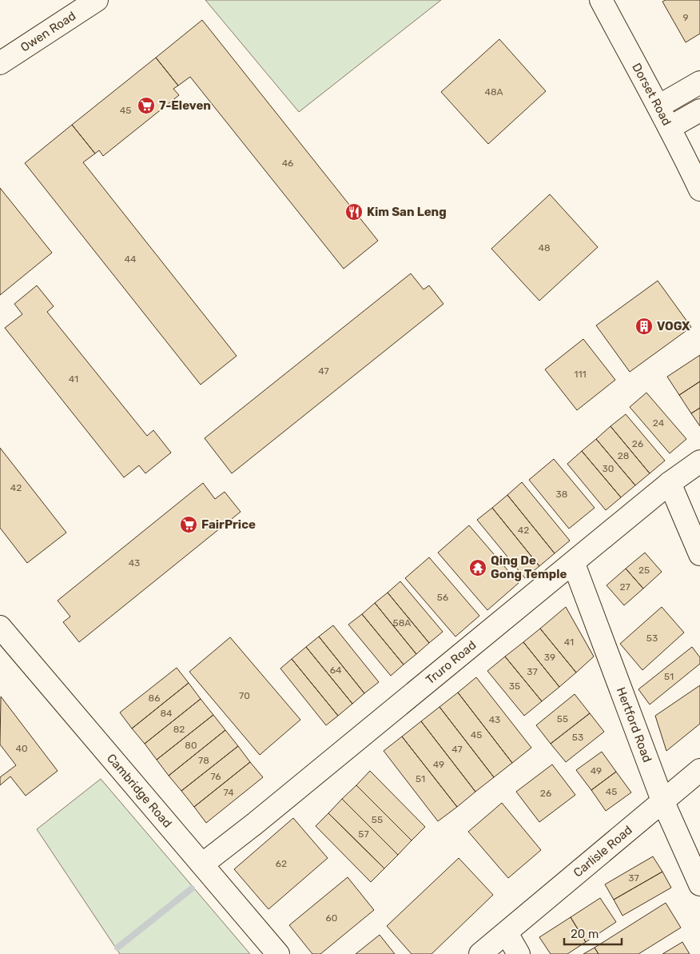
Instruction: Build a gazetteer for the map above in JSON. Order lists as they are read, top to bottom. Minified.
{"streets":{"street":["Owen Road","Dorset Road","Truro Road","Hertford Road","Cambridge Road","Carlisle Road"]},"crossings":[["Truro Road","Hertford Road"],["Truro Road","Cambridge Road"],["Hertford Road","Carlisle Road"]],"places":{"supermarket":["7-Eleven","FairPrice"],"restaurant":["Kim San Leng"],"building":["VOGX"],"temple":["Qing De Gong Temple"]},"house_numbers":["9","48A","45","46","48","44","47","111","41","24","26","28","30","42","38","42","43","25","27","56","58A","53","41","39","64","37","51","35","70","86","84","55","43","82","45","53","80","40","47","78","49","49","76","51","45","74","26","55","57","62","37","60"],"scale_bar":"20 m"}
